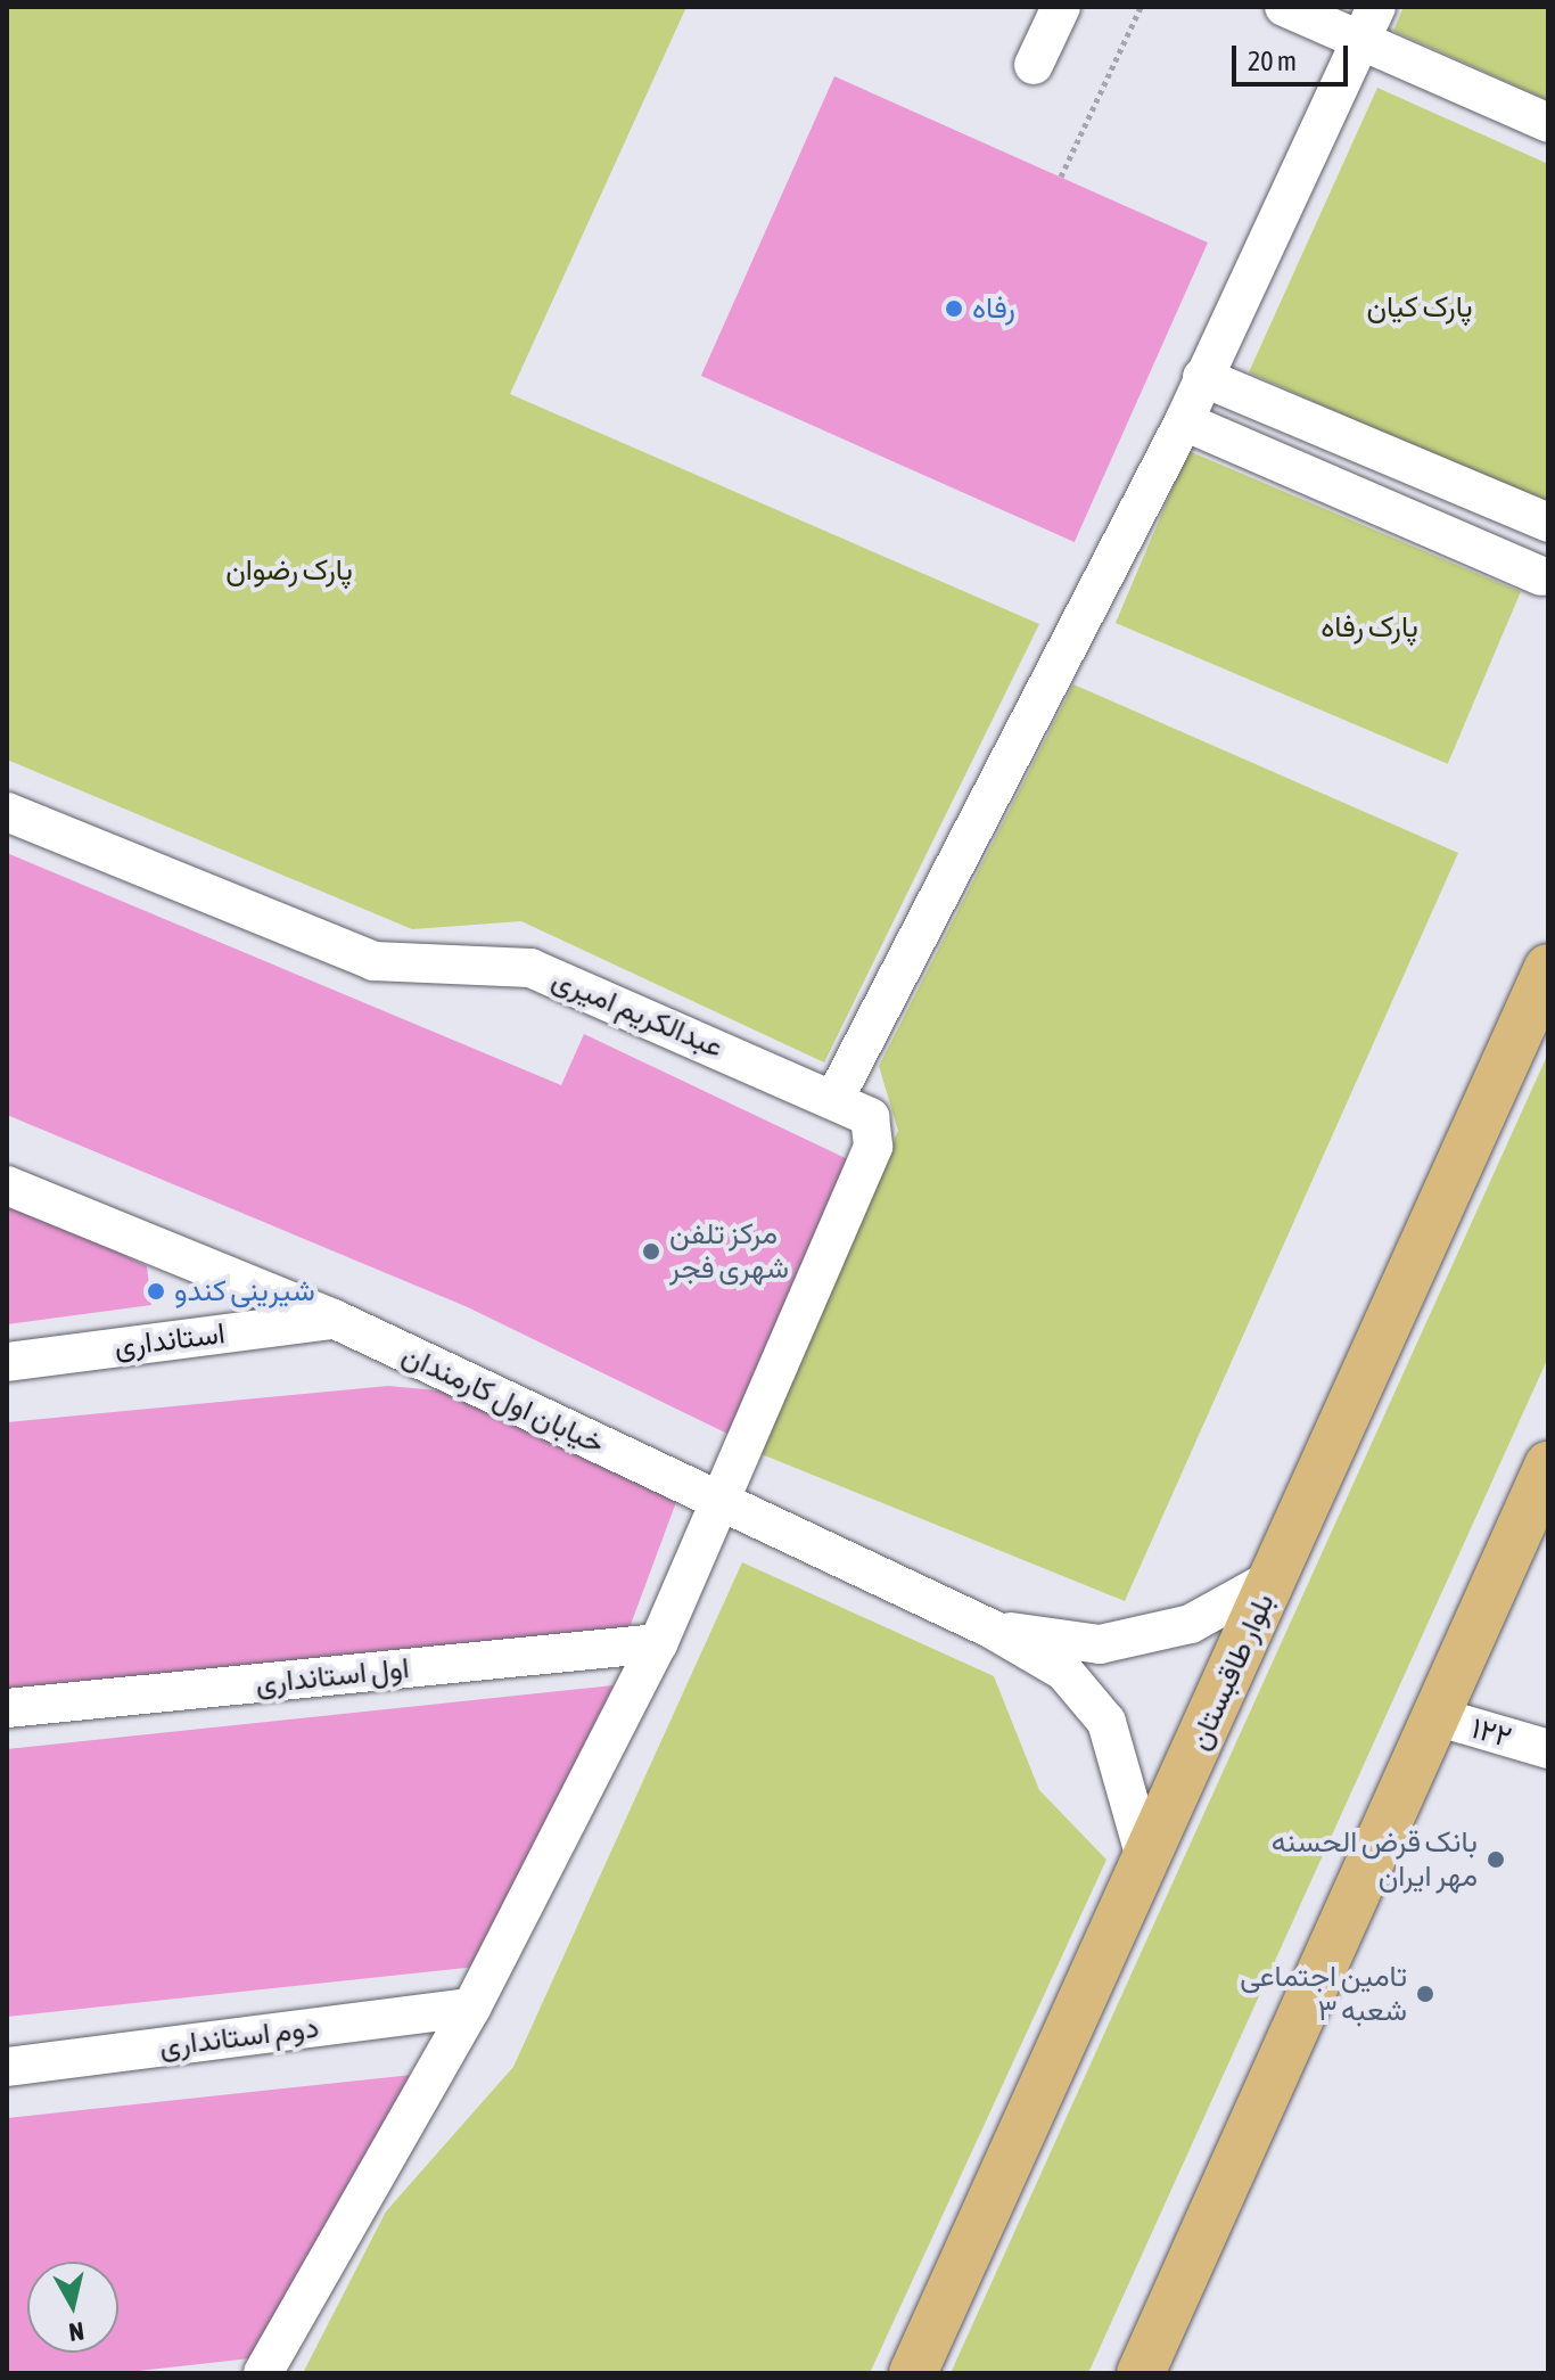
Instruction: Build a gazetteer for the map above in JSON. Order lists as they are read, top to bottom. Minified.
{"streets":{"main road":["بلوار طاقبستان"],"street":["عبدالکریم امیری","استانداری","خیابان اول کارمندان","اول استانداری","۱۲۲","دوم استانداری"]},"crossings":[["عبدالکریم امیری","خیابان اول کارمندان"],["استانداری","خیابان اول کارمندان"]],"parks":["پارک کیان","پارک رضوان","پارک رفاه"],"places":["رفاه","مرکز تلفن شهری فجر","شیرینی کندو","بانک قرض الحسنه مهر ایران","تامین اجتماعی شعبه ۳"],"scale_bar":"20 m","north":"bottom"}
